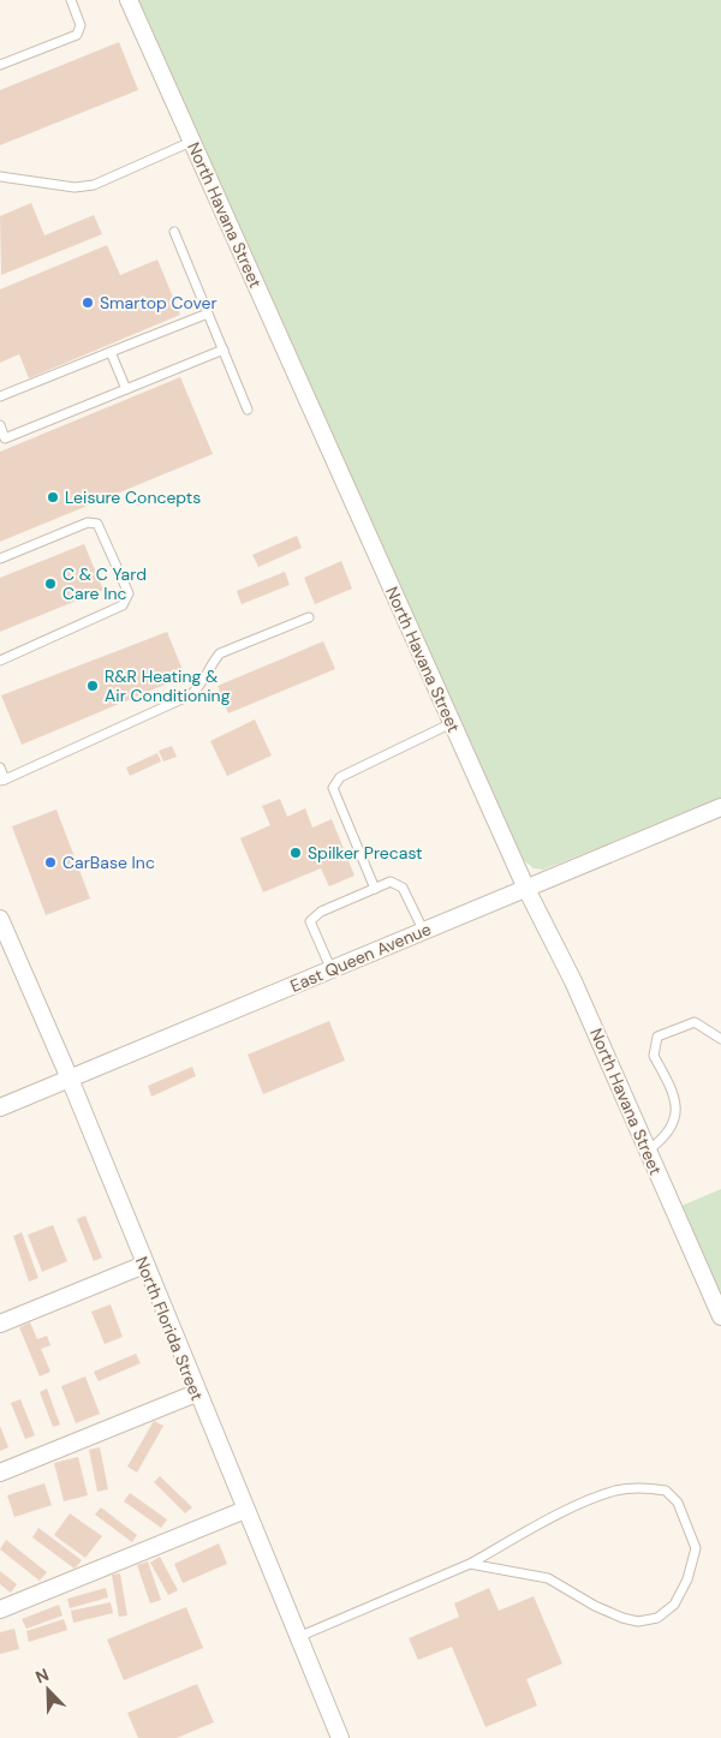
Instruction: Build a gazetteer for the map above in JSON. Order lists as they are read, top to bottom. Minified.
{"streets":{"street":["North Havana Street","East Queen Avenue","North Florida Street"]},"crossings":[["North Havana Street","East Queen Avenue"],["East Queen Avenue","North Florida Street"]],"places":["Smartop Cover","Leisure Concepts","C & C Yard Care Inc","R&R Heating & Air Conditioning","Spilker Precast","CarBase Inc"],"north":"top left"}
